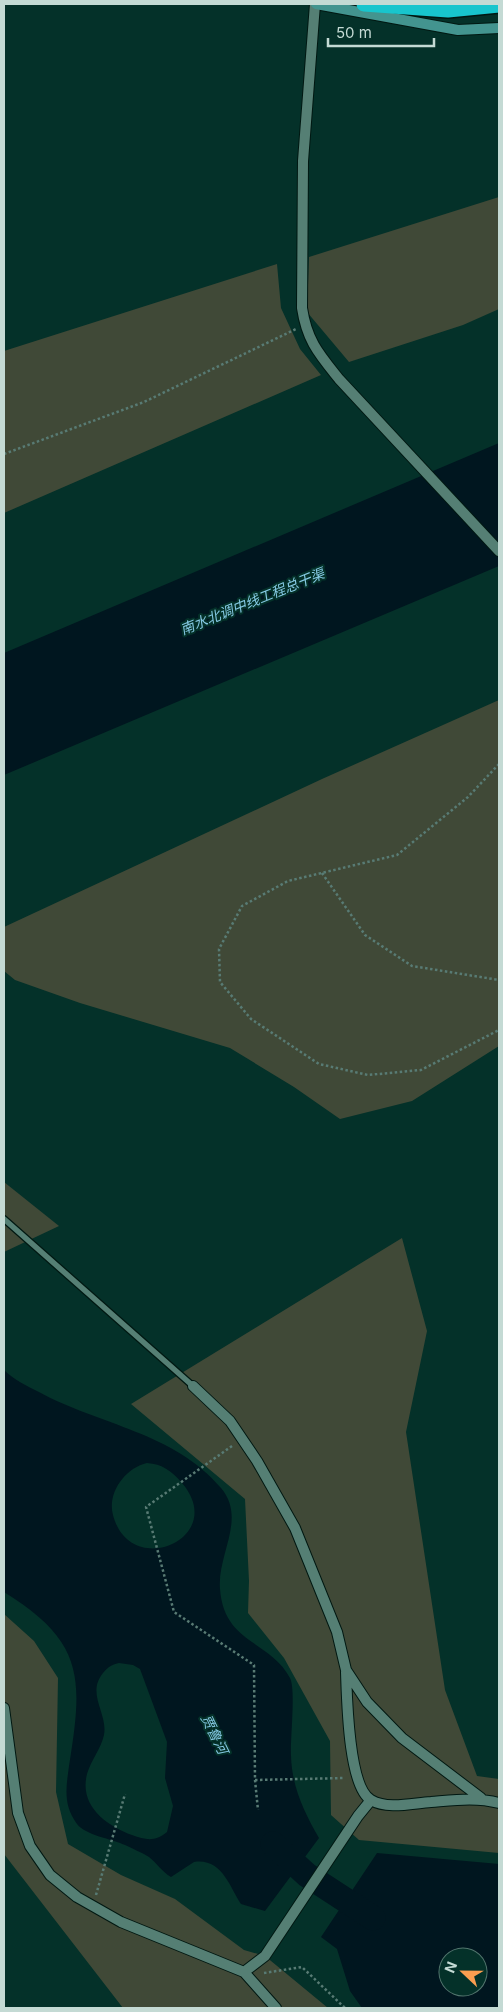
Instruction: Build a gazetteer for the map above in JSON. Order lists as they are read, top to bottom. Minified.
{"water":["南水北调中线工程总干渠","贾鲁河"],"scale_bar":"50 m","north":"left"}
